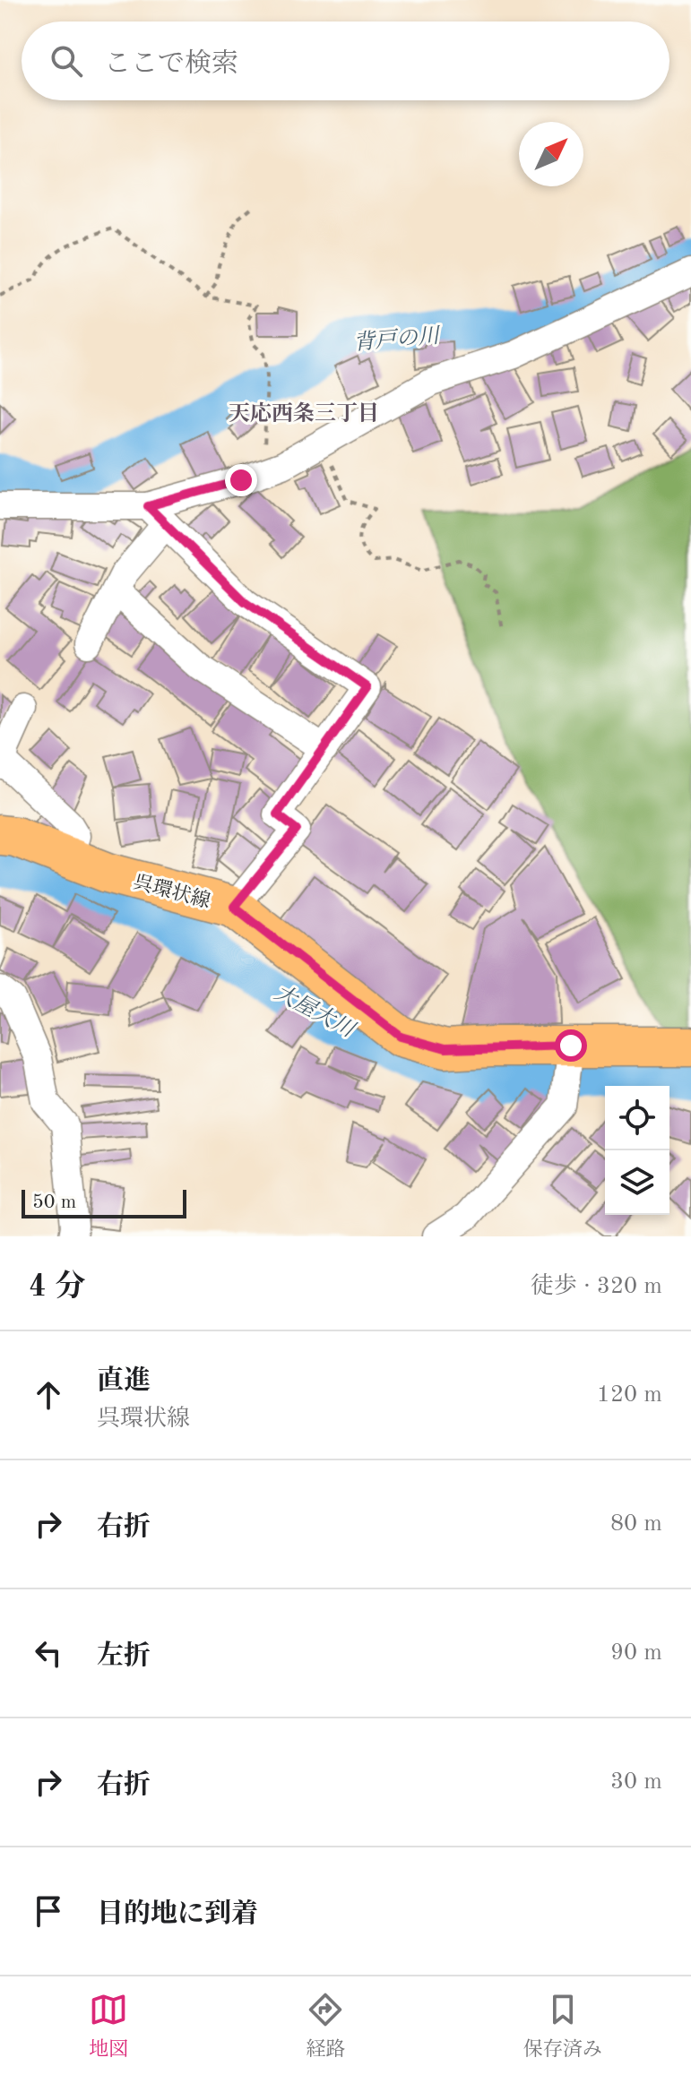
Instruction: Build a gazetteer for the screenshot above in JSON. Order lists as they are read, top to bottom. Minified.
{"streets":{"main road":["呉環状線"]},"districts":["天応西条三丁目"],"water":["背戸の川","大屋大川"],"scale_bar":"50 m","north":"top right","page":{"search":"ここで検索","scale":"50 m","heading":["4 分","徒歩 · 320 m"],"list":[["直進","呉環状線","120 m"],["右折","80 m"],["左折","90 m"],["右折","30 m"],"目的地に到着"],"nav":["地図","経路","保存済み"]}}
